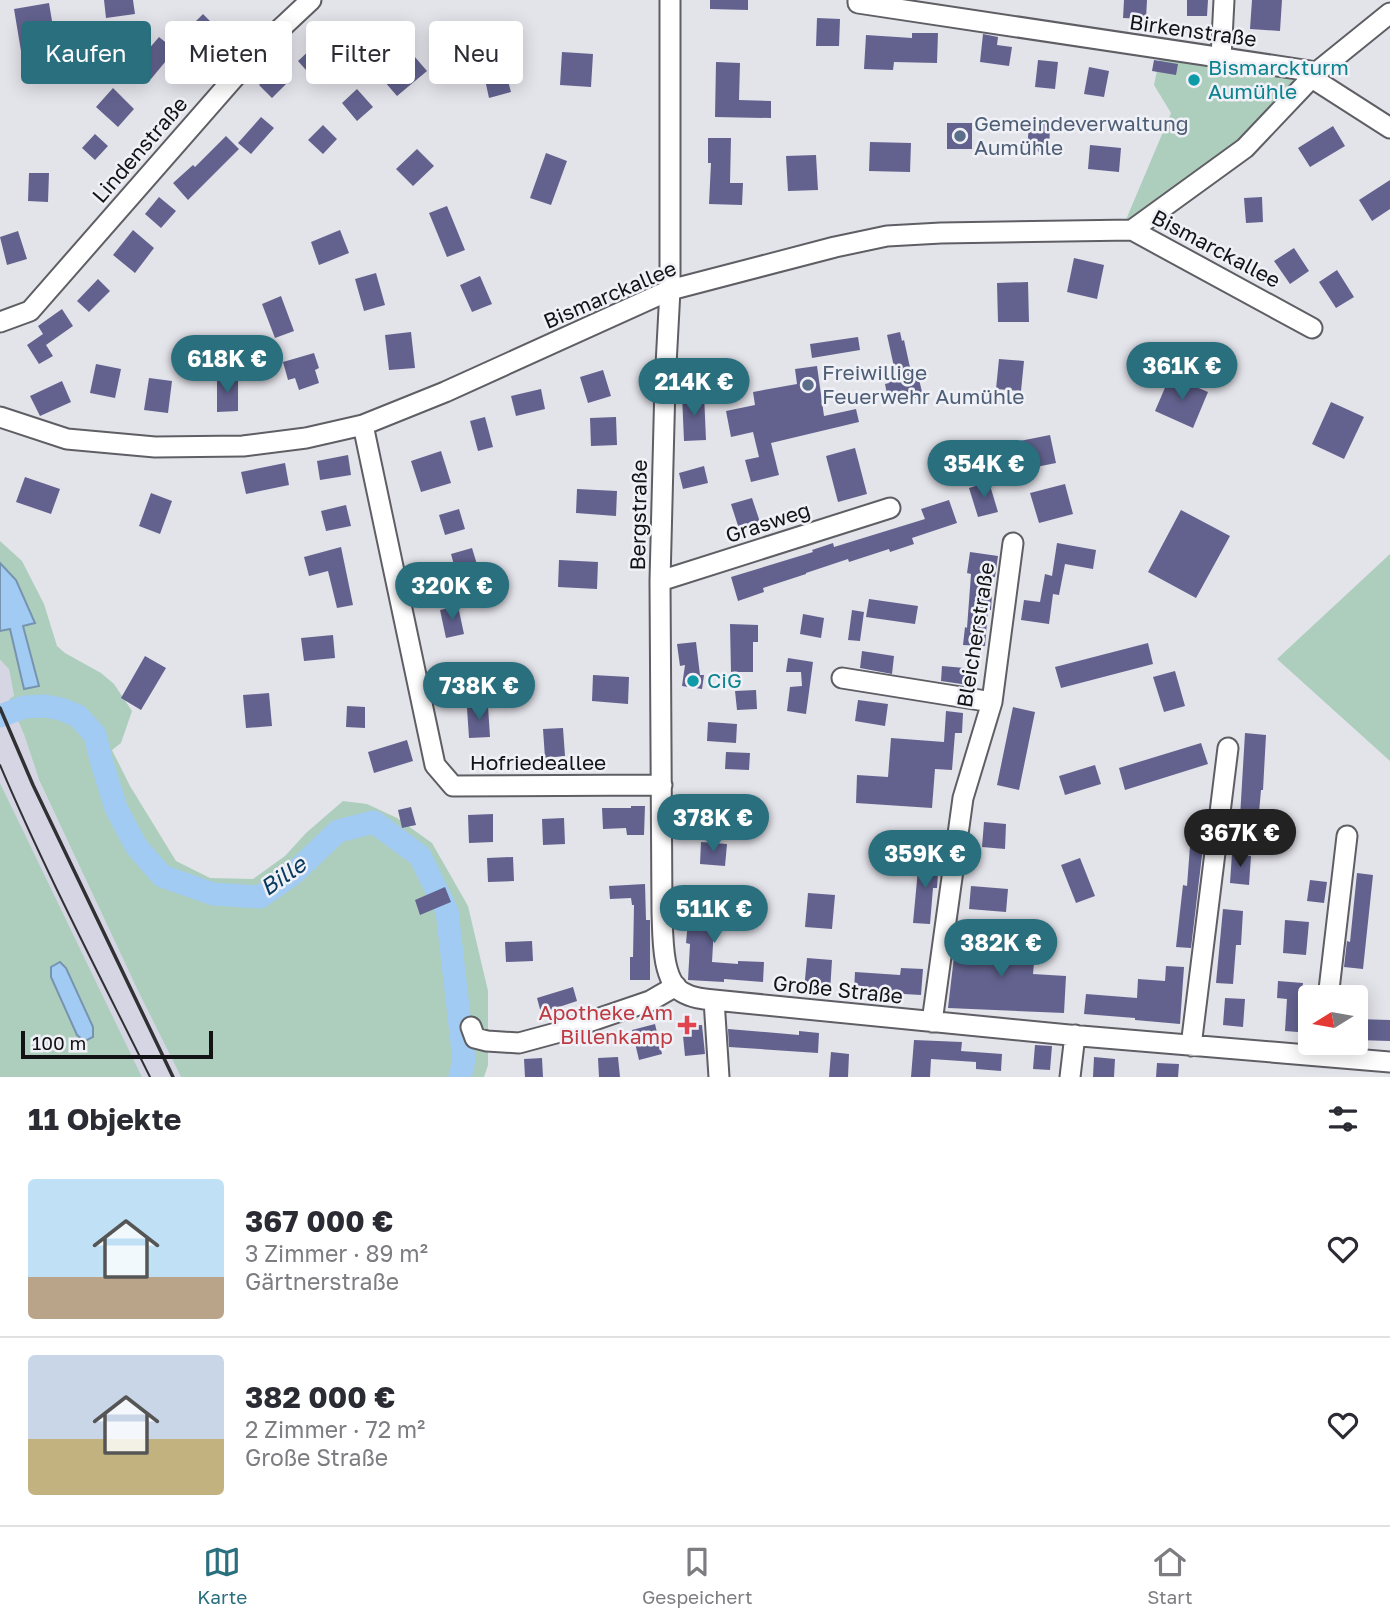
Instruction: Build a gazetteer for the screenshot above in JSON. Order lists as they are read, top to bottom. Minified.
{"streets":{"street":["Birkenstraße","Lindenstraße","Bismarckallee","Bergstraße","Grasweg","Bleicherstraße","Hofriedeallee","Große Straße"]},"crossings":[["Bismarckallee","Bergstraße"],["Bismarckallee","Hofriedeallee"],["Bergstraße","Grasweg"],["Bergstraße","Hofriedeallee"],["Bergstraße","Große Straße"],["Bleicherstraße","Große Straße"]],"water":["Bille"],"places":{"other":["Bismarckturm Aumühle","Gemeindeverwaltung Aumühle","Freiwillige Feuerwehr Aumühle","CiG"],"health":["Apotheke Am Billenkamp"]},"scale_bar":"100 m","north":"left","page":{"chip":["Kaufen","Mieten","Filter","Neu"],"price":["618K €","361K €","214K €","354K €","320K €","738K €","378K €","367K €","359K €","511K €","382K €"],"scale":"100 m","heading":"11 Objekte","list":[{"name":"367 000 €","note":"3 Zimmer · 89 m² · Gärtnerstraße"},{"name":"382 000 €","note":"2 Zimmer · 72 m² · Große Straße"}],"tabs":["Karte","Gespeichert","Start"]}}
